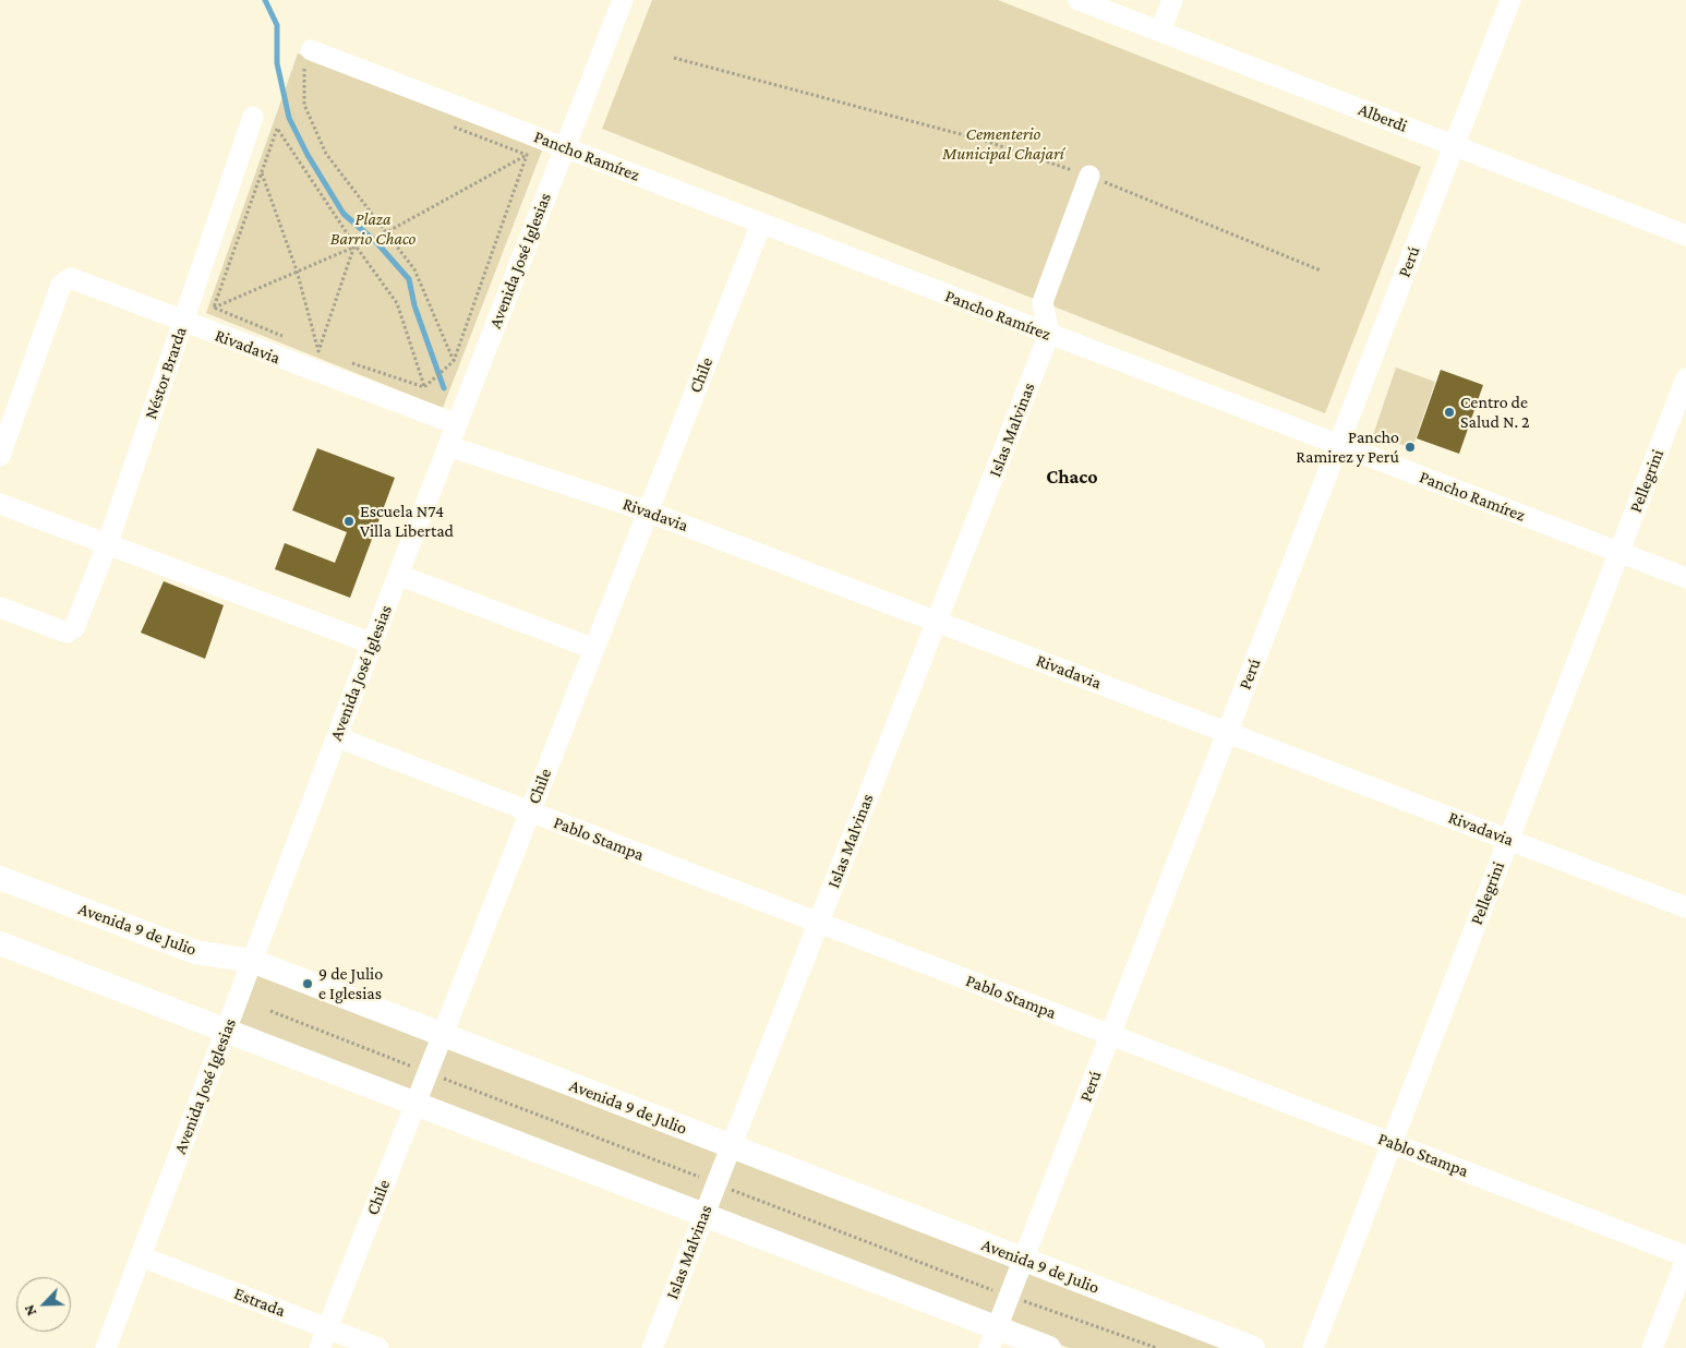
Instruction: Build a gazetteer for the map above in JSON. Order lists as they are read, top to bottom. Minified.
{"streets":{"main road":["Avenida 9 de Julio"],"street":["Alberdi","Pancho Ramírez","Avenida José Iglesias","Perú","Rivadavia","Néstor Brarda","Chile","Islas Malvinas","Pellegrini","Pablo Stampa","Estrada"]},"crossings":[["Alberdi","Perú"],["Pancho Ramírez","Avenida José Iglesias"],["Pancho Ramírez","Perú"],["Pancho Ramírez","Chile"],["Pancho Ramírez","Islas Malvinas"],["Pancho Ramírez","Pellegrini"],["Avenida José Iglesias","Rivadavia"],["Avenida José Iglesias","Pablo Stampa"],["Avenida José Iglesias","Avenida 9 de Julio"],["Avenida José Iglesias","Estrada"],["Perú","Rivadavia"],["Perú","Pablo Stampa"],["Perú","Avenida 9 de Julio"],["Rivadavia","Néstor Brarda"],["Rivadavia","Chile"],["Rivadavia","Islas Malvinas"],["Rivadavia","Pellegrini"],["Chile","Pablo Stampa"],["Chile","Avenida 9 de Julio"],["Chile","Estrada"],["Islas Malvinas","Pablo Stampa"],["Islas Malvinas","Avenida 9 de Julio"],["Pellegrini","Pablo Stampa"]],"districts":["Chaco"],"parks":["Cementerio Municipal Chajarí","Plaza Barrio Chaco"],"places":["Centro de Salud N. 2","Pancho Ramirez y Perú","Escuela N74 Villa Libertad","9 de Julio e Iglesias"],"north":"bottom left"}
